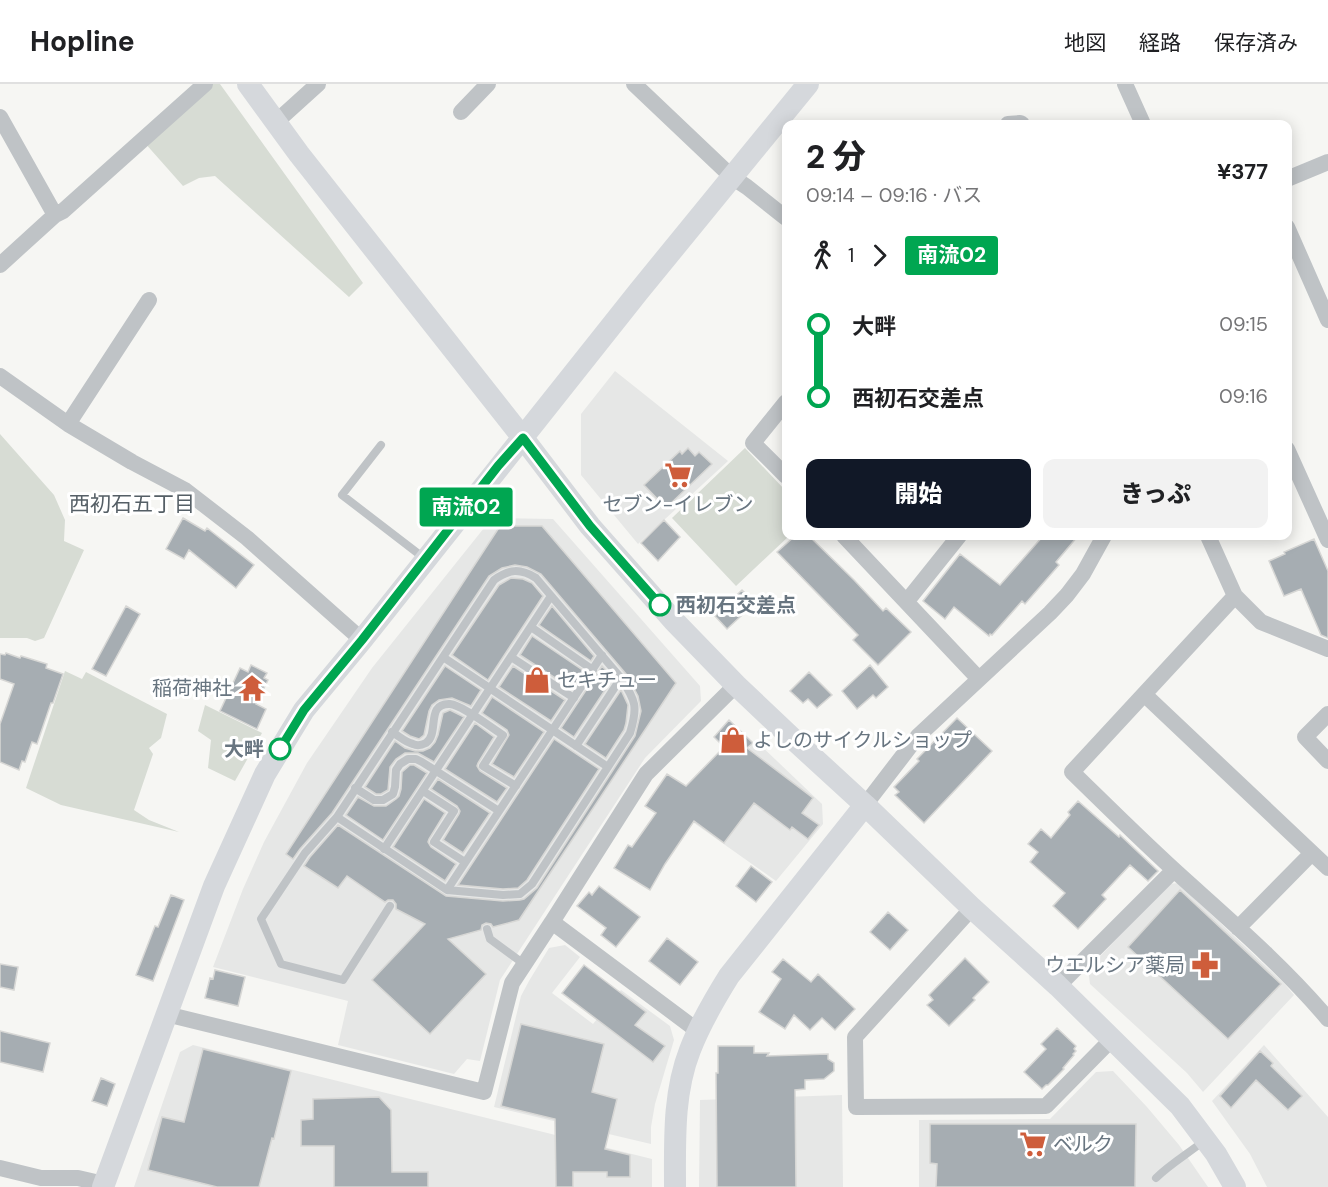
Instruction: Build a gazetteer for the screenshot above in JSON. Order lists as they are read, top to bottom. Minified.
{"districts":["西初石五丁目"],"places":{"supermarket":["セブン-イレブン","ベルク"],"other":["西初石交差点","大畔"],"shop":["セキチュー","よしのサイクルショップ"],"temple":["稲荷神社"],"pharmacy":["ウエルシア薬局"]},"lines":["bus line 南流02"],"page":{"header":"Hopline","nav":["地図","経路","保存済み"],"on_map":"南流02","heading":["2 分","09:14 – 09:16 · バス","¥377"],"legs":["1","南流02"],"list":[{"name":"大畔","value":"09:15"},{"name":"西初石交差点","value":"09:16"}],"buttons":["開始","きっぷ"]}}
